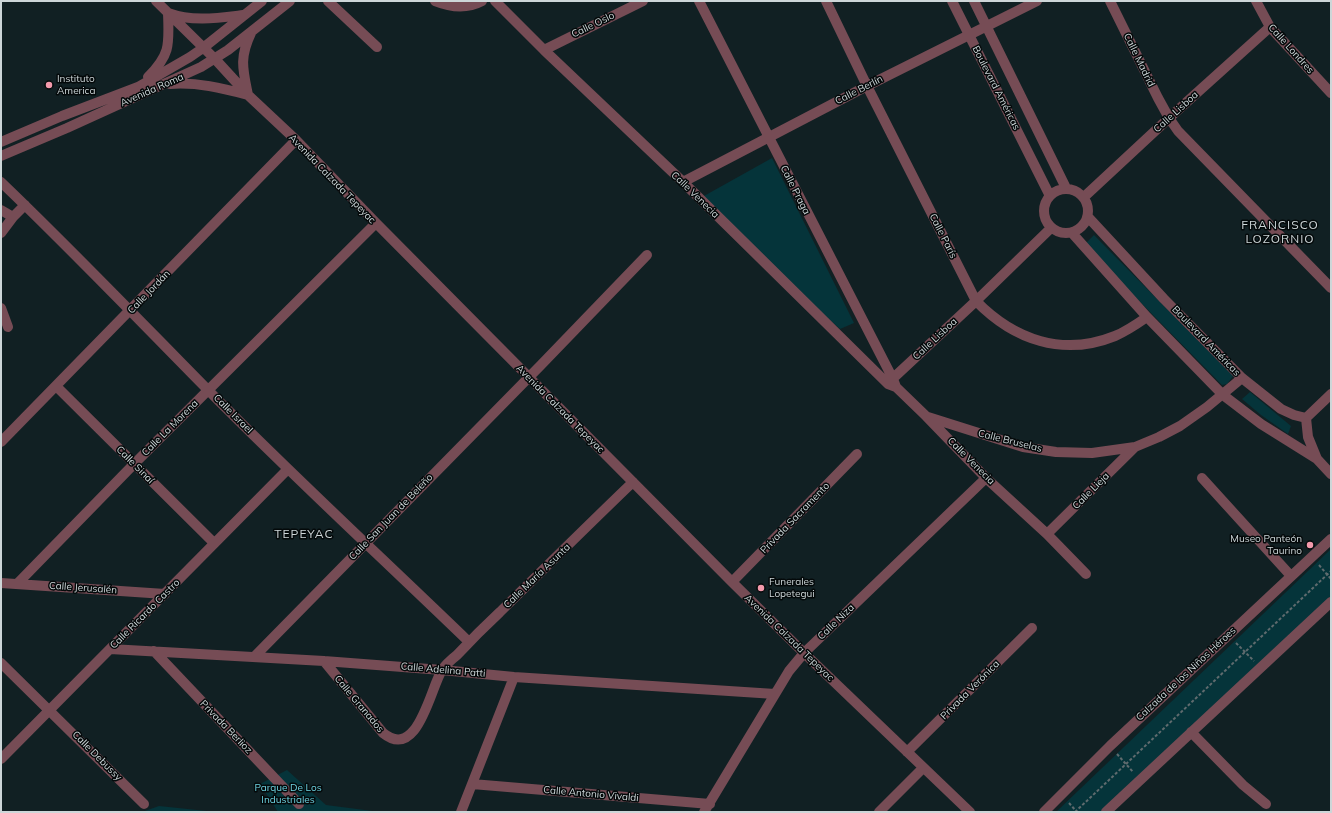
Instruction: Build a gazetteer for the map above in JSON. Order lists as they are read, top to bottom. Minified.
{"streets":{"street":["Calle Oslo","Calle Londres","Calle Madrid","Boulevard Américas","Avenida Roma","Calle Berlín","Calle Lisboa","Avenida Calzada Tepeyac","Calle Praga","Calle Venecia","Calle París","Calle Jordán","Calle Israel","Calle La Morena","Calle Bruselas","Calle Sinaí","Calle Lieja","Calle San Juan de Beleño","Privada Sacramento","Calle María Asunta","Calle Jerusalén","Calle Ricardo Castro","Calle Niza","Calle Adelina Patti","Calzada de los Niños Héroes","Privada Verónica","Calle Granados","Privada Berlioz","Calle Debussy","Calle Antonio Vivaldi"]},"crossings":[["Calle Oslo","Calle Venecia"],["Calle Londres","Calle Lisboa"],["Calle Madrid","Calle Lisboa"],["Boulevard Américas","Calle Berlín"],["Boulevard Américas","Calle Lisboa"],["Boulevard Américas","Calle Bruselas"],["Avenida Roma","Avenida Calzada Tepeyac"],["Calle Berlín","Calle Praga"],["Calle Berlín","Calle Venecia"],["Calle Berlín","Calle París"],["Calle Lisboa","Calle Praga"],["Calle Lisboa","Calle Venecia"],["Calle Lisboa","Calle París"],["Avenida Calzada Tepeyac","Calle Jordán"],["Avenida Calzada Tepeyac","Calle La Morena"],["Avenida Calzada Tepeyac","Calle San Juan de Beleño"],["Avenida Calzada Tepeyac","Privada Sacramento"],["Avenida Calzada Tepeyac","Calle María Asunta"],["Avenida Calzada Tepeyac","Calle Niza"],["Avenida Calzada Tepeyac","Privada Verónica"],["Calle Praga","Calle Venecia"],["Calle Venecia","Calle Bruselas"],["Calle Venecia","Calle Lieja"],["Calle Venecia","Calle Niza"],["Calle Jordán","Calle Israel"],["Calle Jordán","Calle Sinaí"],["Calle Israel","Calle La Morena"],["Calle Israel","Calle San Juan de Beleño"],["Calle Israel","Calle María Asunta"],["Calle Israel","Calle Ricardo Castro"],["Calle La Morena","Calle Sinaí"],["Calle La Morena","Calle Jerusalén"],["Calle Bruselas","Calle Lieja"],["Calle Sinaí","Calle Ricardo Castro"],["Calle San Juan de Beleño","Calle Adelina Patti"],["Calle María Asunta","Calle Adelina Patti"],["Calle María Asunta","Calle Granados"],["Calle Jerusalén","Calle Ricardo Castro"],["Calle Ricardo Castro","Calle Adelina Patti"],["Calle Ricardo Castro","Calle Debussy"],["Calle Niza","Calle Adelina Patti"],["Calle Niza","Calle Antonio Vivaldi"],["Calle Adelina Patti","Calle Granados"],["Calle Adelina Patti","Privada Berlioz"]],"districts":["FRANCISCO LOZORNIO","TEPEYAC"],"parks":["Parque De Los Industriales"],"places":["Instituto America","Museo Panteón Taurino","Funerales Lopetegui"]}
